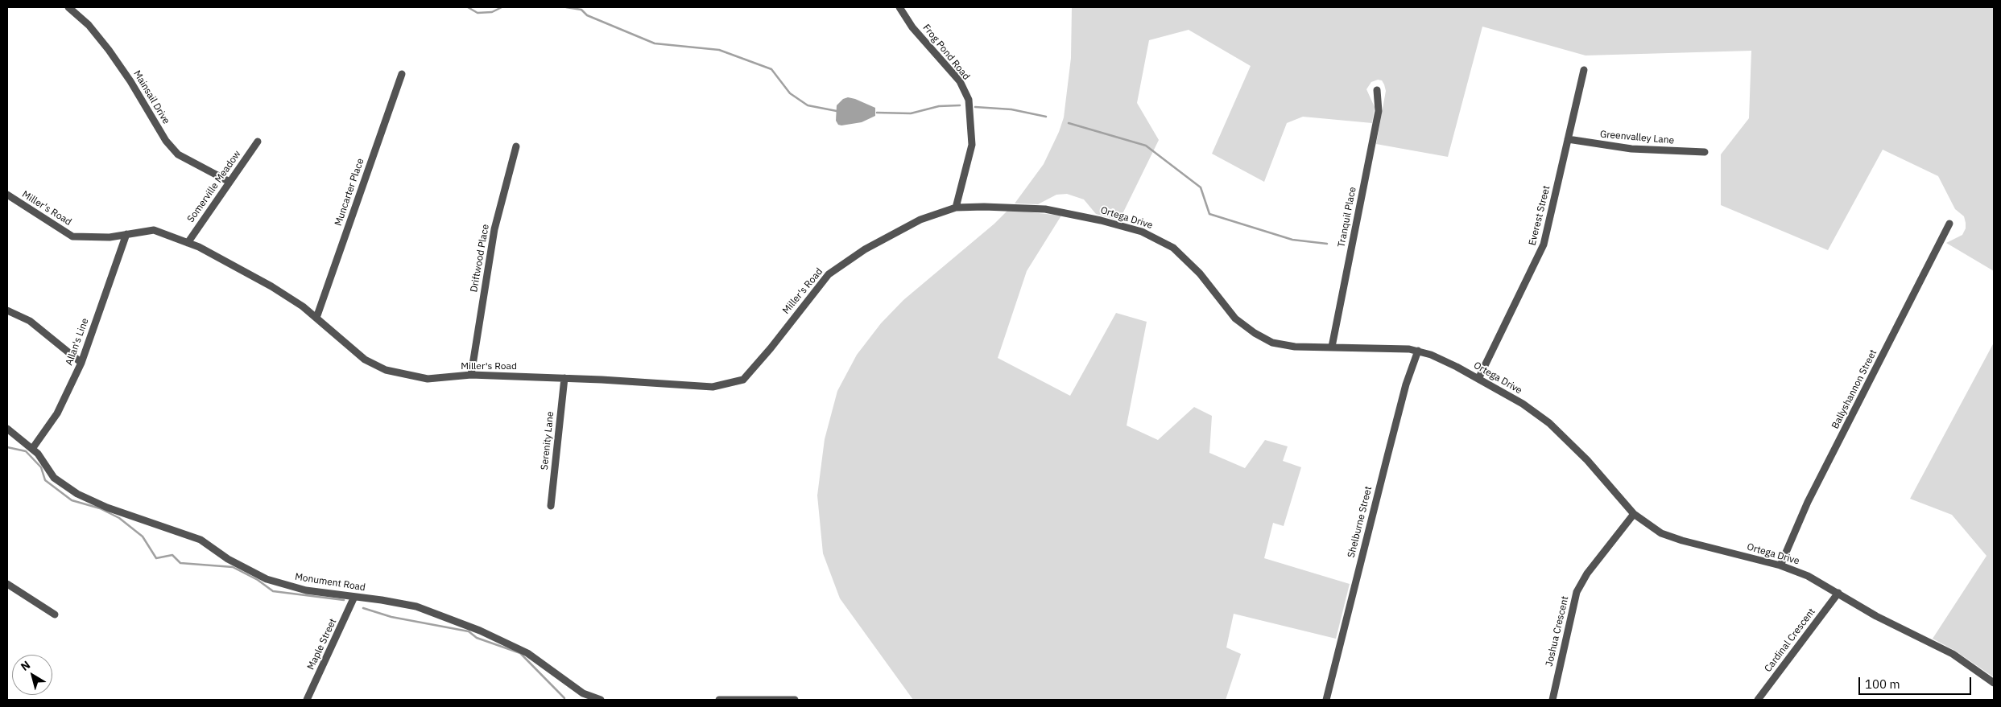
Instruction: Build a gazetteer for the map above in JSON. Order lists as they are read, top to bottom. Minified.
{"streets":{"street":["Frog Pond Road","Mainsail Drive","Greenvalley Lane","Somerville Meadow","Muncarter Place","Miller's Road","Everest Street","Tranquil Place","Ortega Drive","Driftwood Place","Allan's Line","Ballyshannon Street","Serenity Lane","Shelburne Street","Monument Road","Joshua Crescent","Cardinal Crescent","Maple Street"]},"crossings":[["Frog Pond Road","Miller's Road"],["Frog Pond Road","Ortega Drive"],["Mainsail Drive","Somerville Meadow"],["Greenvalley Lane","Everest Street"],["Somerville Meadow","Miller's Road"],["Muncarter Place","Miller's Road"],["Miller's Road","Ortega Drive"],["Miller's Road","Driftwood Place"],["Miller's Road","Allan's Line"],["Miller's Road","Serenity Lane"],["Everest Street","Ortega Drive"],["Tranquil Place","Ortega Drive"],["Ortega Drive","Ballyshannon Street"],["Ortega Drive","Shelburne Street"],["Ortega Drive","Joshua Crescent"],["Ortega Drive","Cardinal Crescent"],["Allan's Line","Monument Road"],["Monument Road","Maple Street"]],"scale_bar":"100 m","north":"top left"}
